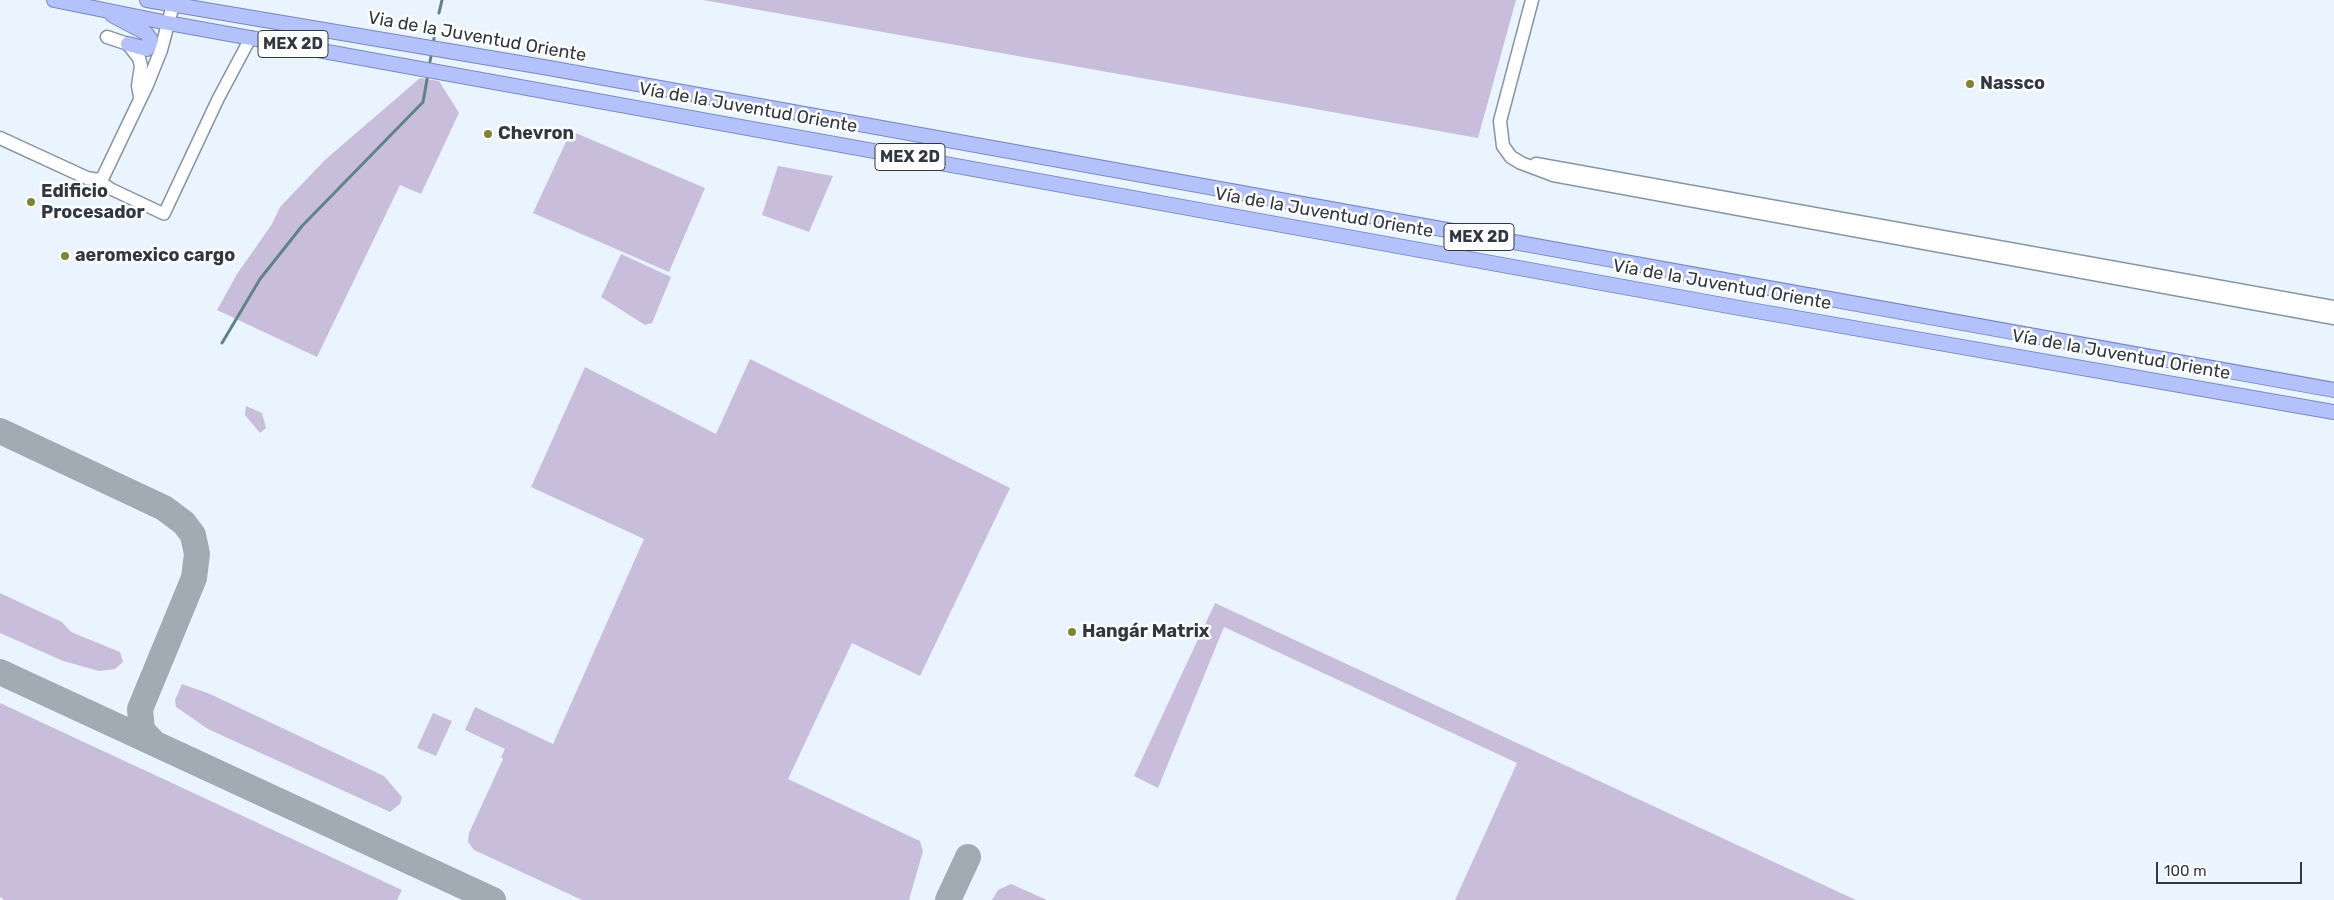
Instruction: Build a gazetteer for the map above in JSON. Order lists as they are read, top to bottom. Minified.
{"streets":{"highway":["Via de la Juventud Oriente","MEX 2D","Vía de la Juventud Oriente"]},"crossings":[["Via de la Juventud Oriente","Vía de la Juventud Oriente"],["MEX 2D","Vía de la Juventud Oriente"]],"places":["Nassco","Chevron","Edificio Procesador","aeromexico cargo","Hangár Matrix"],"scale_bar":"100 m"}
